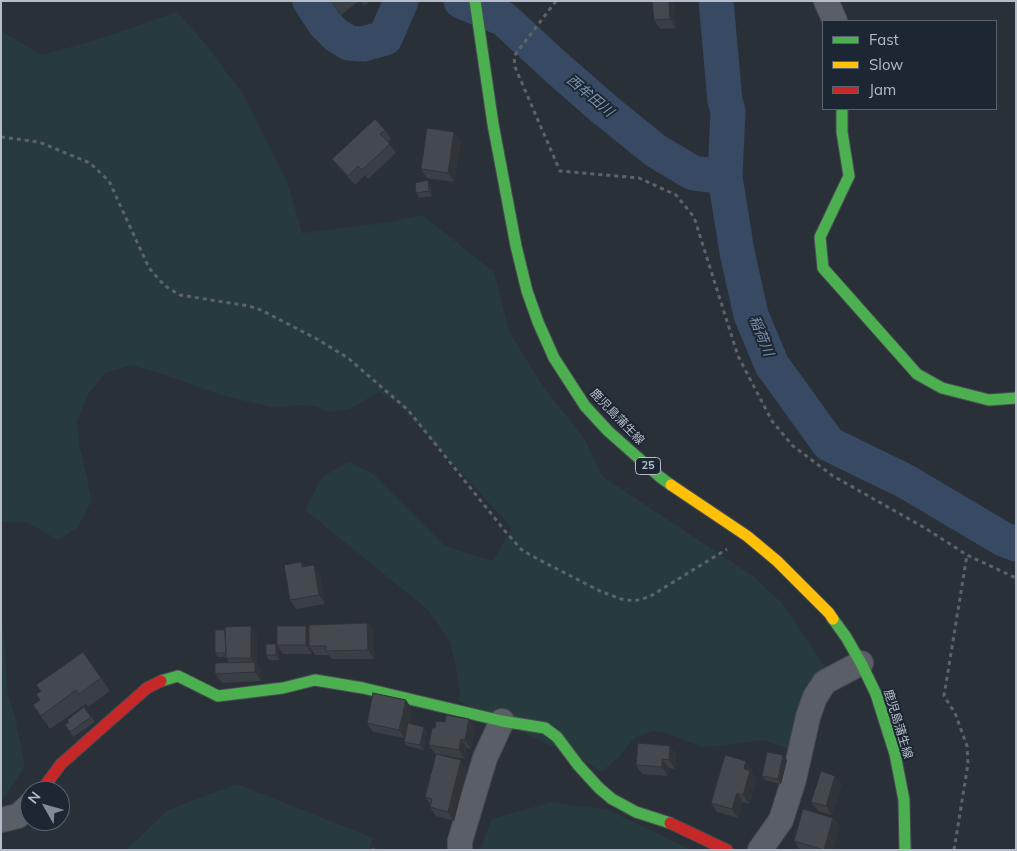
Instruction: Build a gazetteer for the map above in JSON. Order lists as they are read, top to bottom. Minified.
{"streets":{"street":["鹿児島蒲生線","25"]},"water":["西牟田川","稲荷川"],"legend":["Fast","Slow","Jam"],"north":"top left"}
